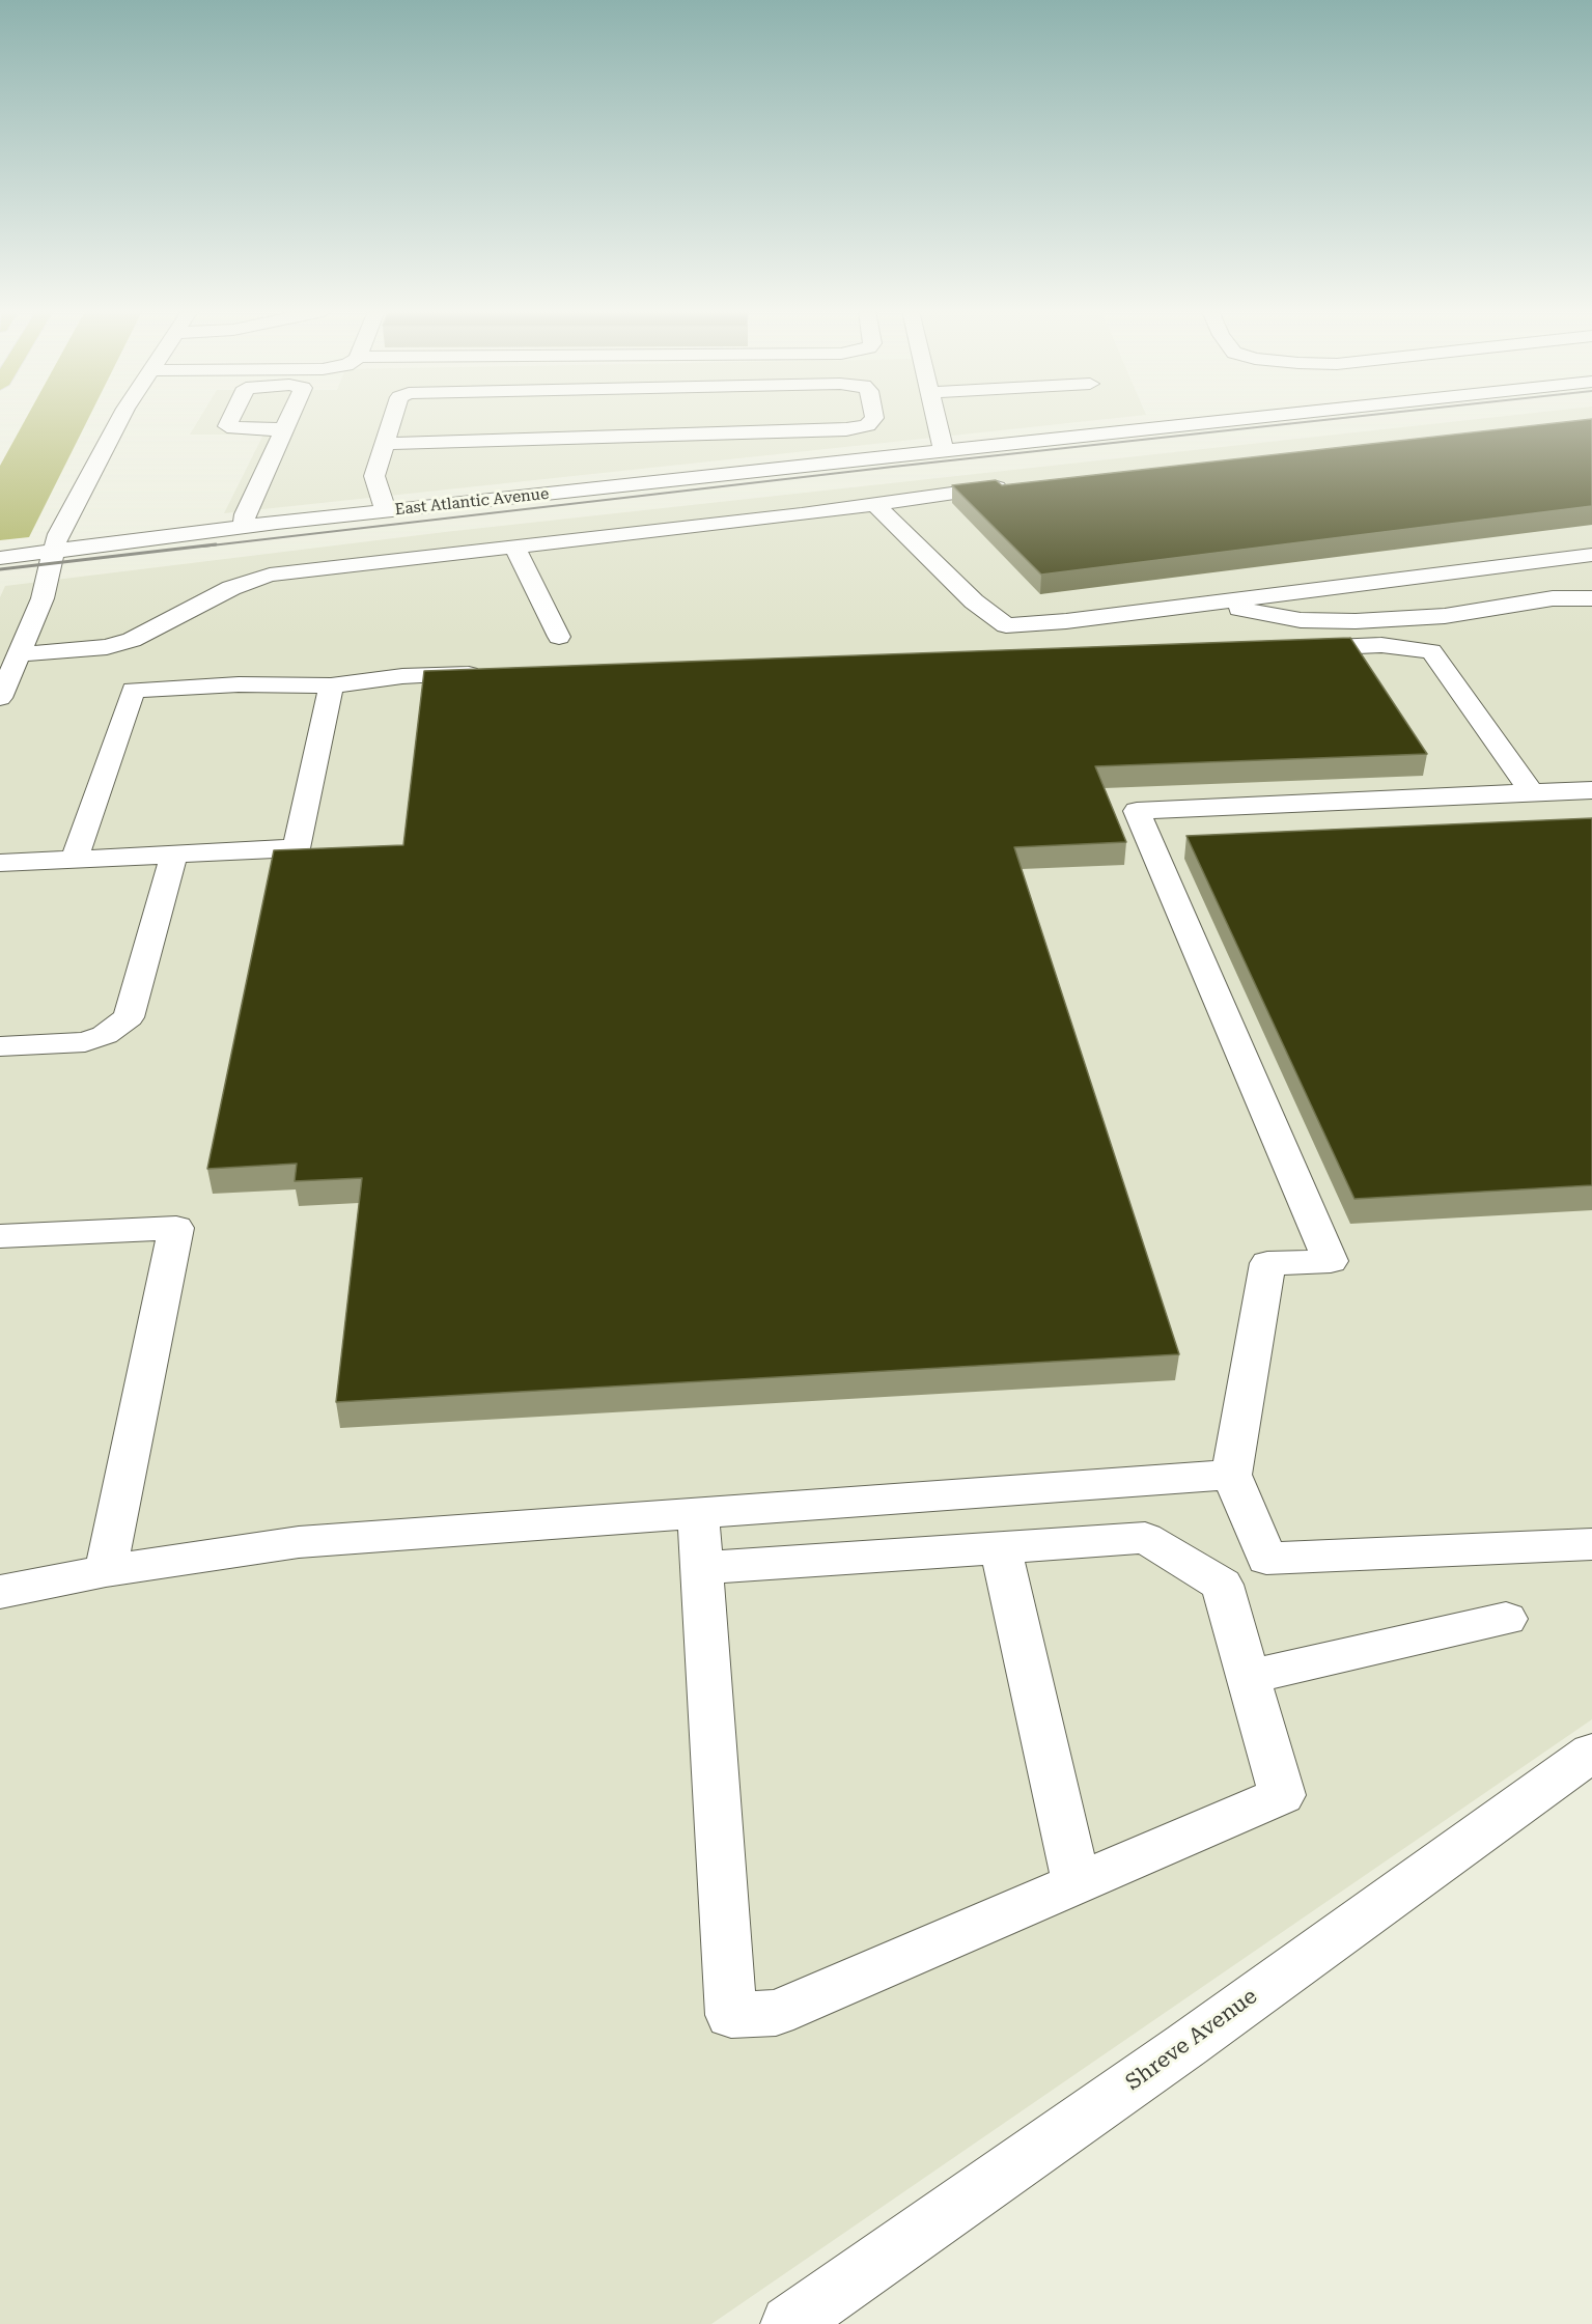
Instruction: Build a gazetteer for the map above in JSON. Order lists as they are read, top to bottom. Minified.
{"streets":{"street":["East Atlantic Avenue","Shreve Avenue"]}}
